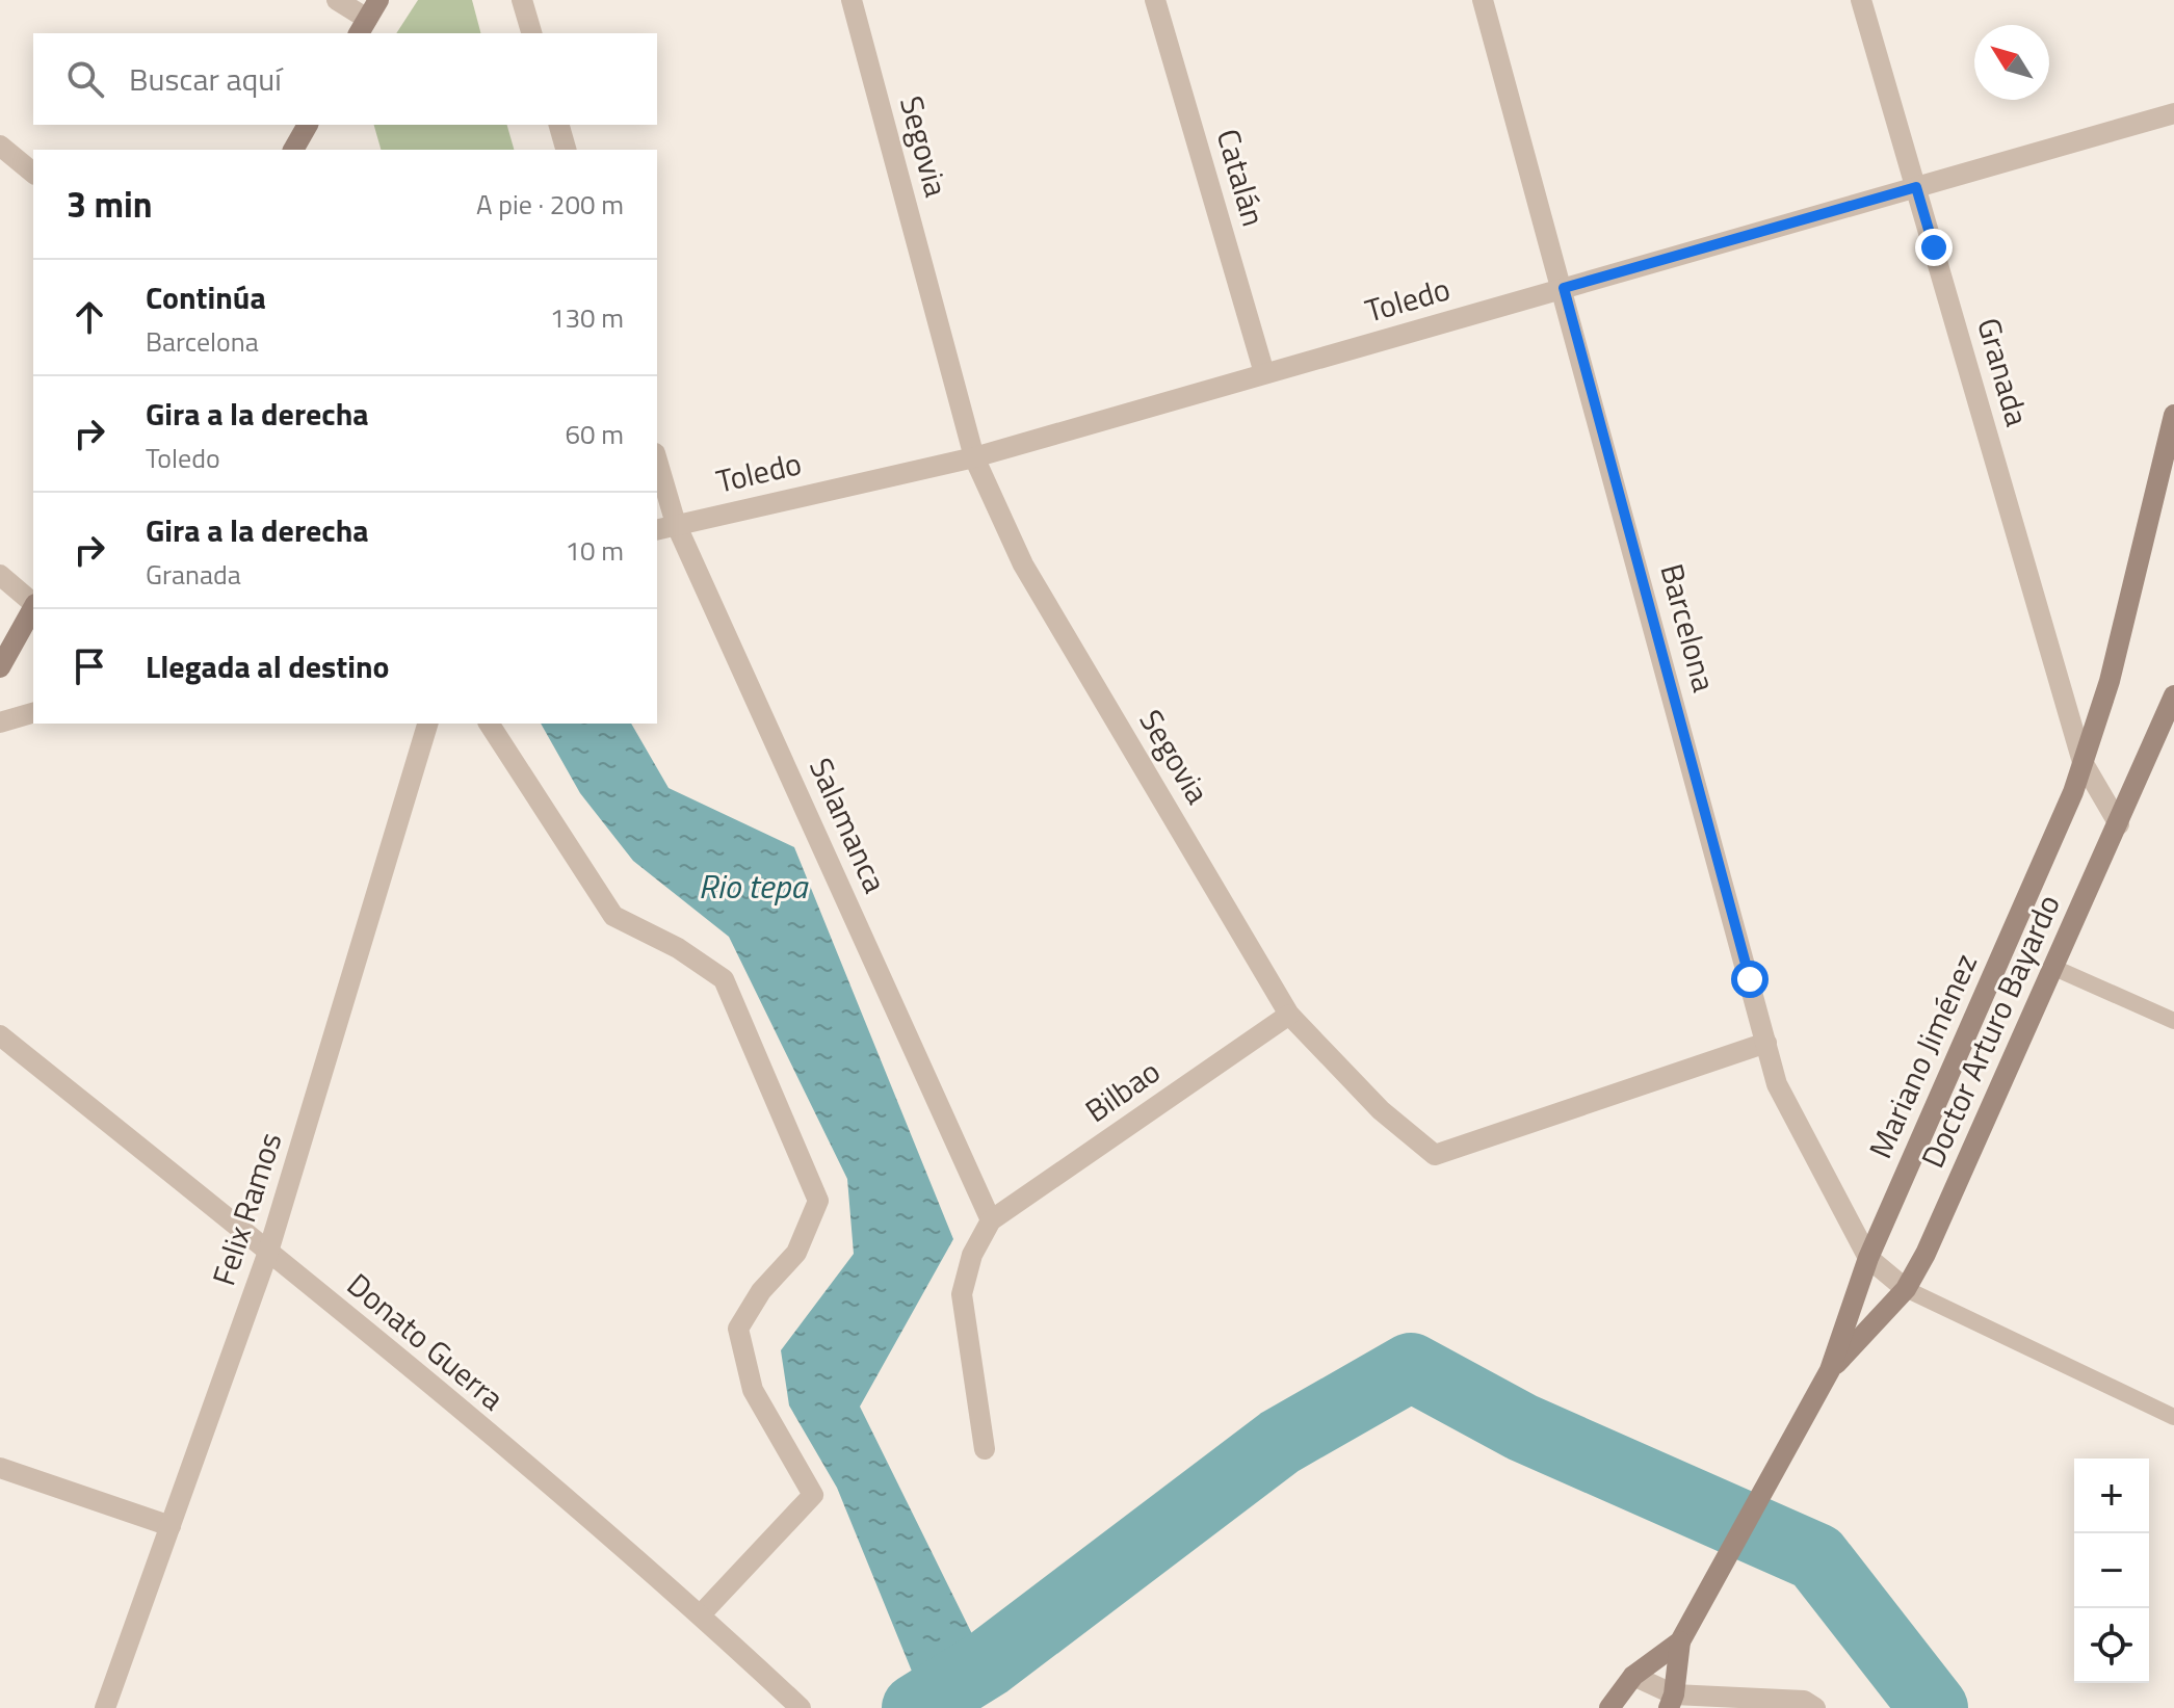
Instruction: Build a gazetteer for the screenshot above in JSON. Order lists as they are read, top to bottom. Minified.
{"streets":{"street":["Segovia","Catalán","Toledo","Granada","Barcelona","Salamanca","Doctor Arturo Bayardo","Mariano Jiménez","Bilbao","Felix Ramos","Donato Guerra"]},"crossings":[["Segovia","Toledo"],["Segovia","Barcelona"],["Segovia","Bilbao"],["Catalán","Toledo"],["Toledo","Granada"],["Toledo","Barcelona"],["Toledo","Salamanca"],["Granada","Doctor Arturo Bayardo"],["Granada","Mariano Jiménez"],["Barcelona","Mariano Jiménez"],["Salamanca","Bilbao"],["Doctor Arturo Bayardo","Mariano Jiménez"],["Felix Ramos","Donato Guerra"]],"water":["Rio tepa"],"north":"top left","page":{"search":"Buscar aquí","heading":["3 min","A pie · 200 m"],"list":[["Continúa","Barcelona","130 m"],["Gira a la derecha","Toledo","60 m"],["Gira a la derecha","Granada","10 m"],"Llegada al destino"],"map_buttons":["+","−"]}}
